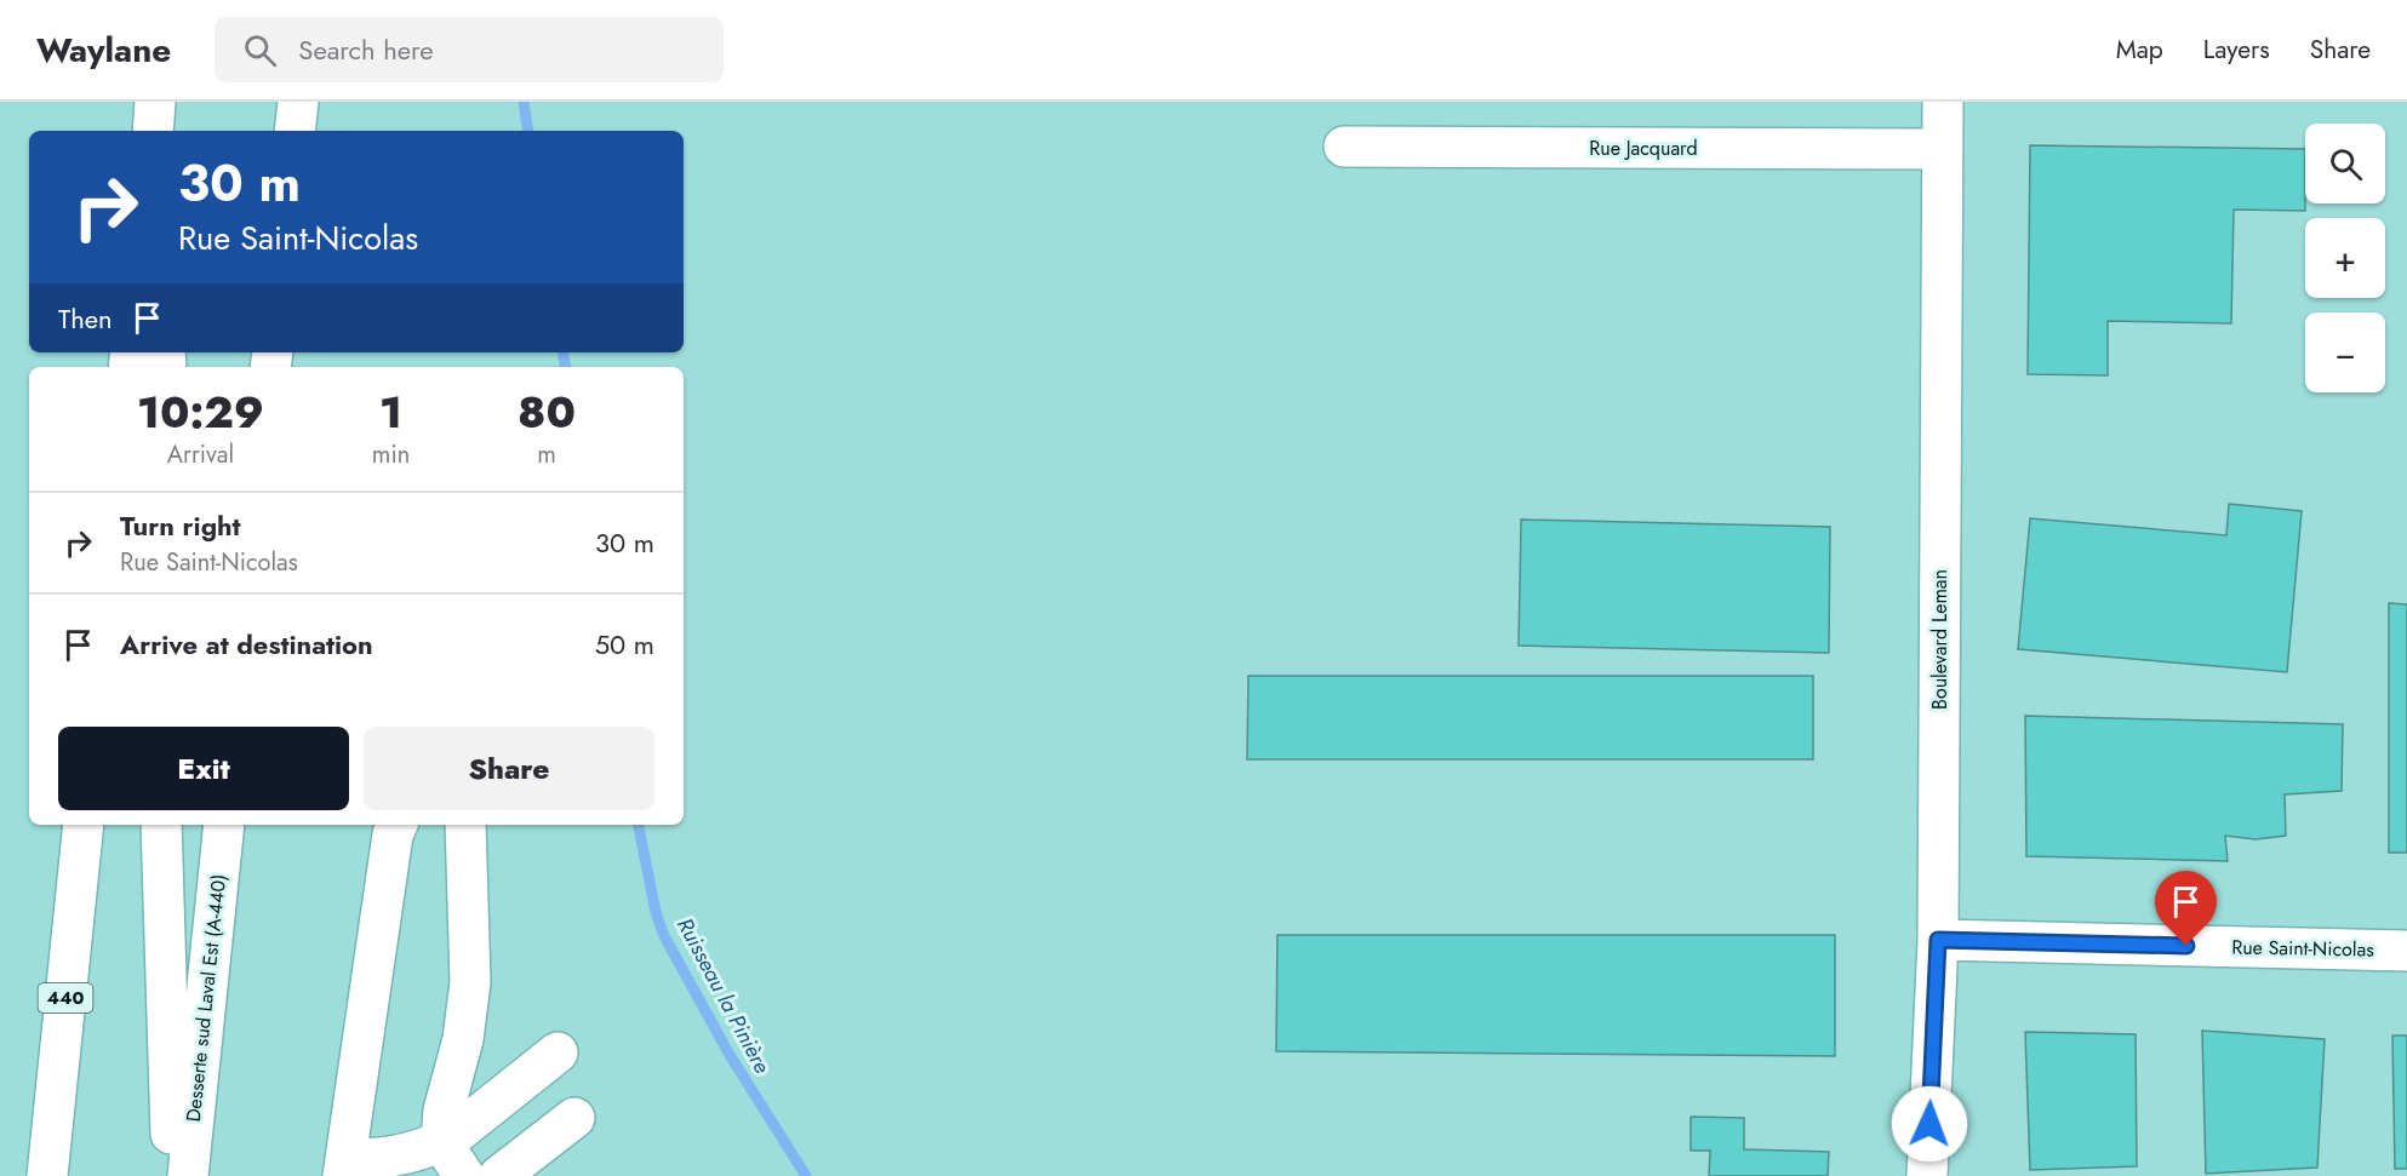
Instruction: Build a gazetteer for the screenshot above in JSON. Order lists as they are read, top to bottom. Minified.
{"streets":{"main road":["Rue Jacquard","Boulevard Leman","Rue Saint-Nicolas","440","Desserte sud Laval Est (A-440)"]},"crossings":[["Rue Jacquard","Boulevard Leman"],["Boulevard Leman","Rue Saint-Nicolas"]],"water":["Ruisseau la Pinière"],"page":{"header":"Waylane","search":"Search here","nav":["Map","Layers","Share"],"map_buttons":["+","−"],"turn":["30 m","Rue Saint-Nicolas"],"then":"Then","eta":["10:29","Arrival","1","min","80","m"],"list":[{"name":"Turn right","note":"Rue Saint-Nicolas","value":"30 m"},{"name":"Arrive at destination","value":"50 m"}],"buttons":["Exit","Share"]}}
